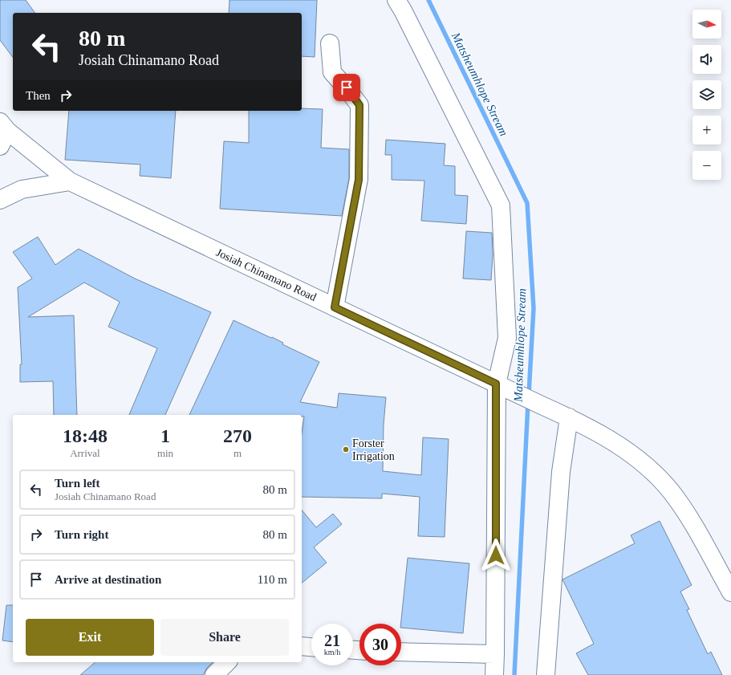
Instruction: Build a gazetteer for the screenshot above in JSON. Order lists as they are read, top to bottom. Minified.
{"streets":{"street":["Josiah Chinamano Road"]},"water":["Matsheumhlope Stream"],"places":["Forster Irrigation"],"north":"right","page":{"map_buttons":["+","−"],"turn":["80 m","Josiah Chinamano Road"],"then":"Then","eta":["18:48","Arrival","1","min","270","m"],"list":[{"name":"Turn left","note":"Josiah Chinamano Road","value":"80 m"},{"name":"Turn right","value":"80 m"},{"name":"Arrive at destination","value":"110 m"}],"buttons":["Exit","Share"],"speed":"21 km/h","limit":"30"}}
